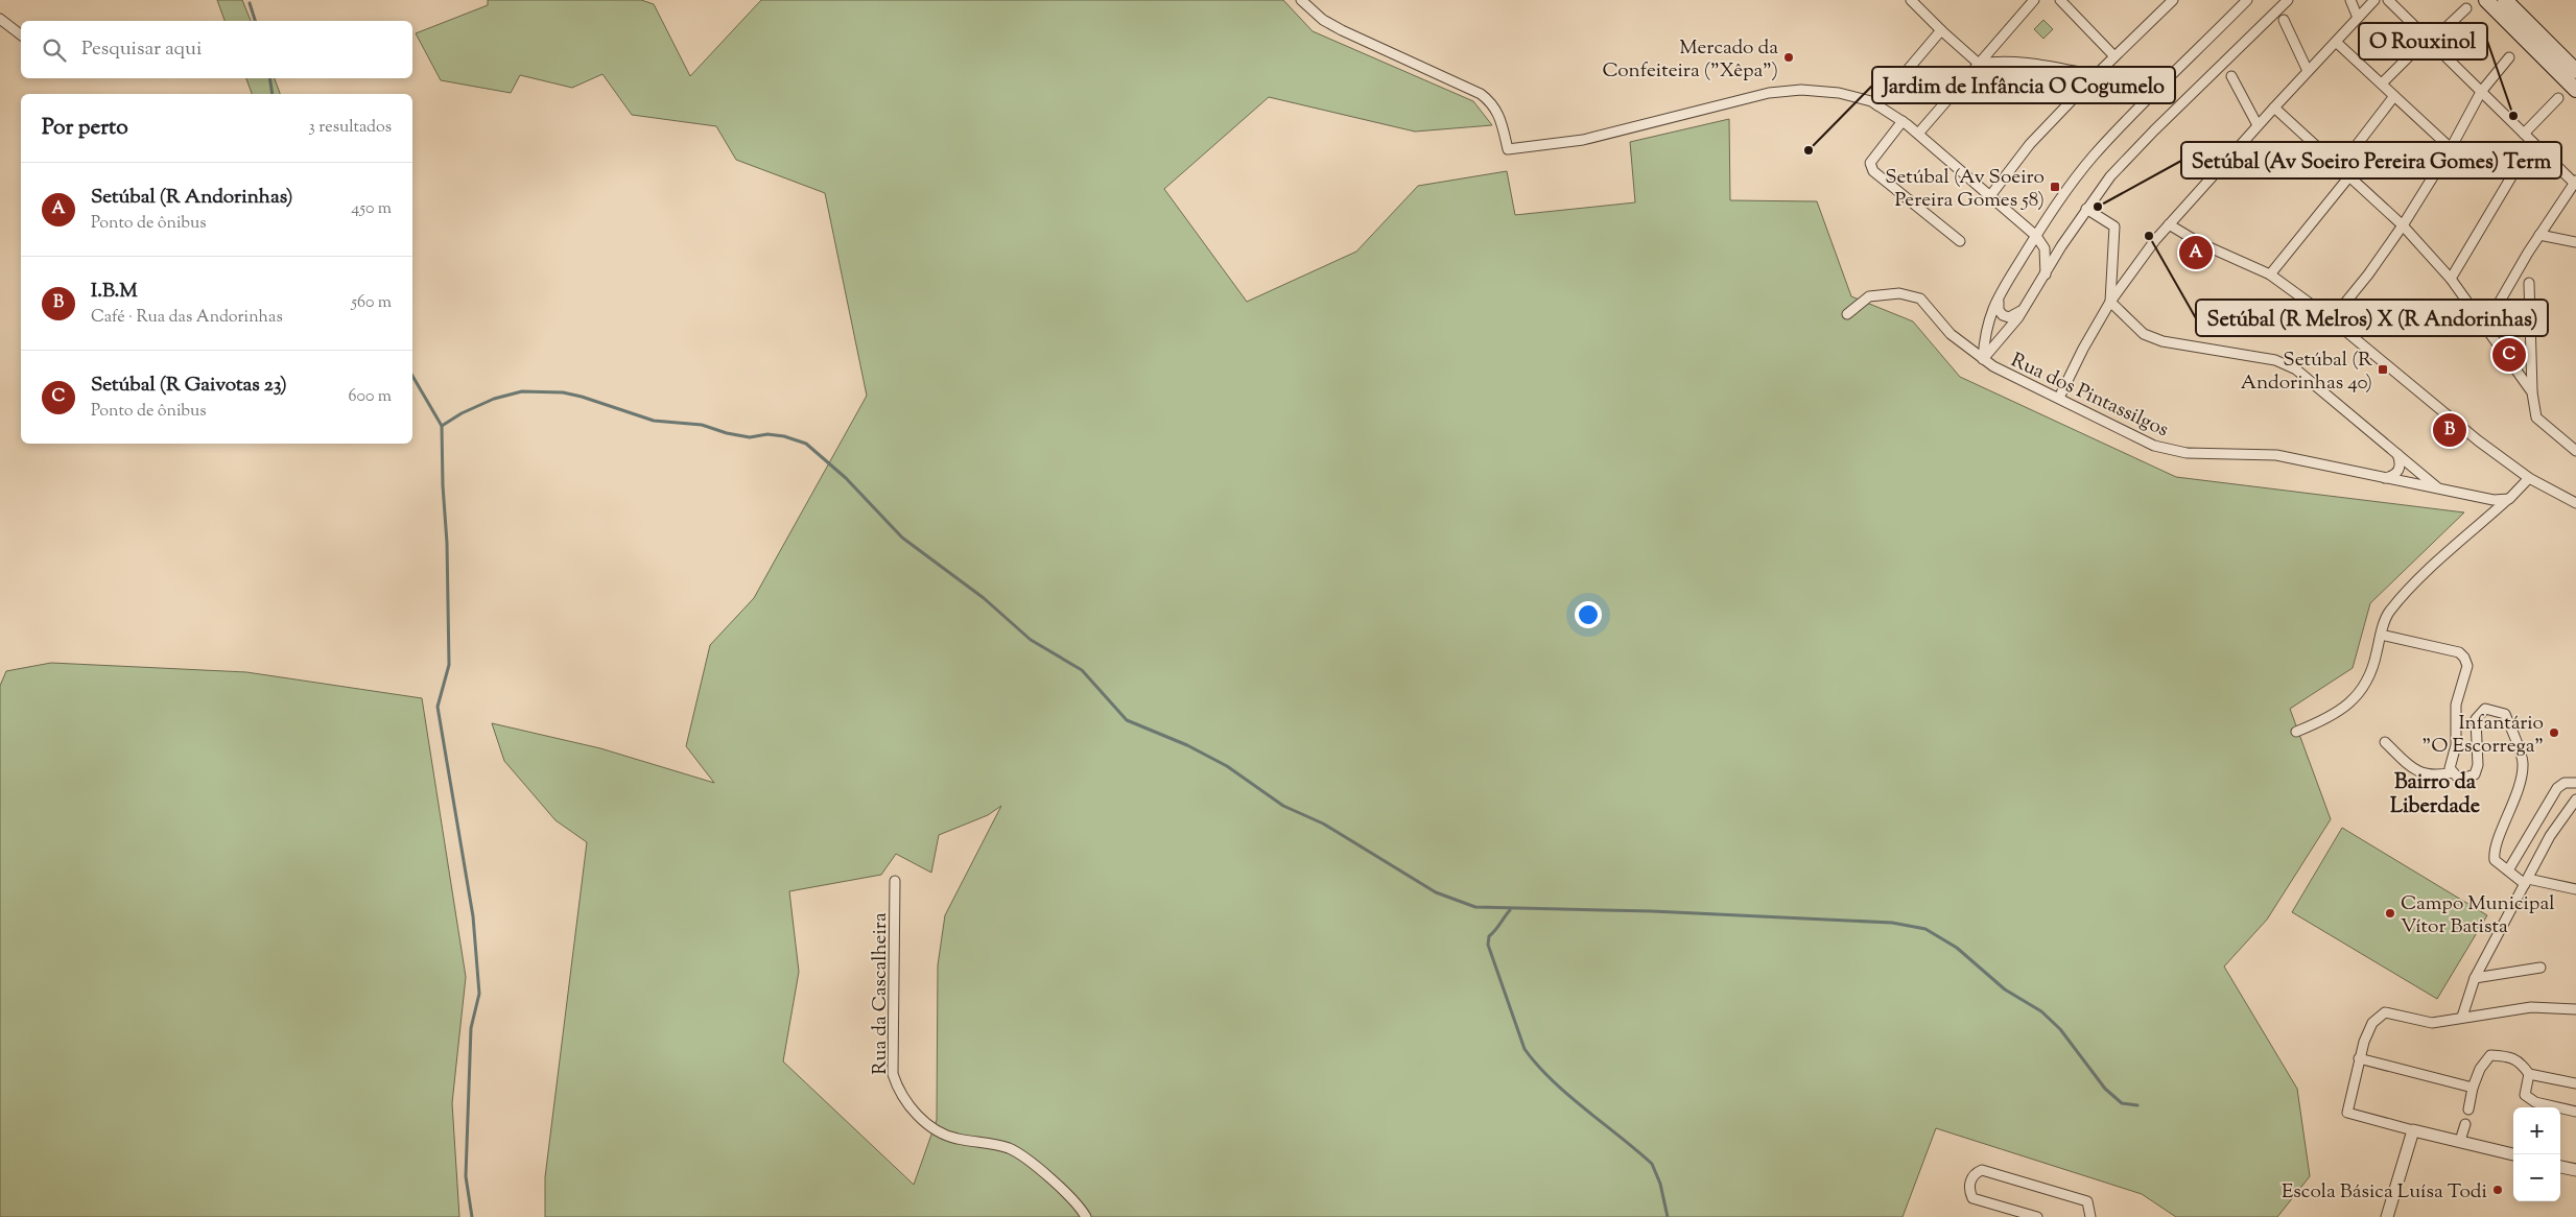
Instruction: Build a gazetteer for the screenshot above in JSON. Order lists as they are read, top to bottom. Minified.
{"streets":{"street":["Rua dos Pintassilgos","Rua da Cascalheira"]},"districts":["Bairro da Liberdade"],"places":{"other":["Mercado da Confeiteira (\"Xêpa\")","O Rouxinol","Jardim de Infância O Cogumelo","Setúbal (Av Soeiro Pereira Gomes) Term","Setúbal (R Melros) X (R Andorinhas)","Infantário \"O Escorrega\"","Campo Municipal Vítor Batista","Escola Básica Luísa Todi"],"transit":["Setúbal (Av Soeiro Pereira Gomes 58)","Setúbal (R Andorinhas 40)"]},"page":{"search":"Pesquisar aqui","heading":["Por perto","3 resultados"],"list":[{"mark":"A","name":"Setúbal (R Andorinhas)","note":"Ponto de ônibus","value":"450 m"},{"mark":"B","name":"I.B.M","note":"Café · Rua das Andorinhas","value":"560 m"},{"mark":"C","name":"Setúbal (R Gaivotas 23)","note":"Ponto de ônibus","value":"600 m"}],"pins":["A","C","B"],"map_buttons":["+","−"]}}
